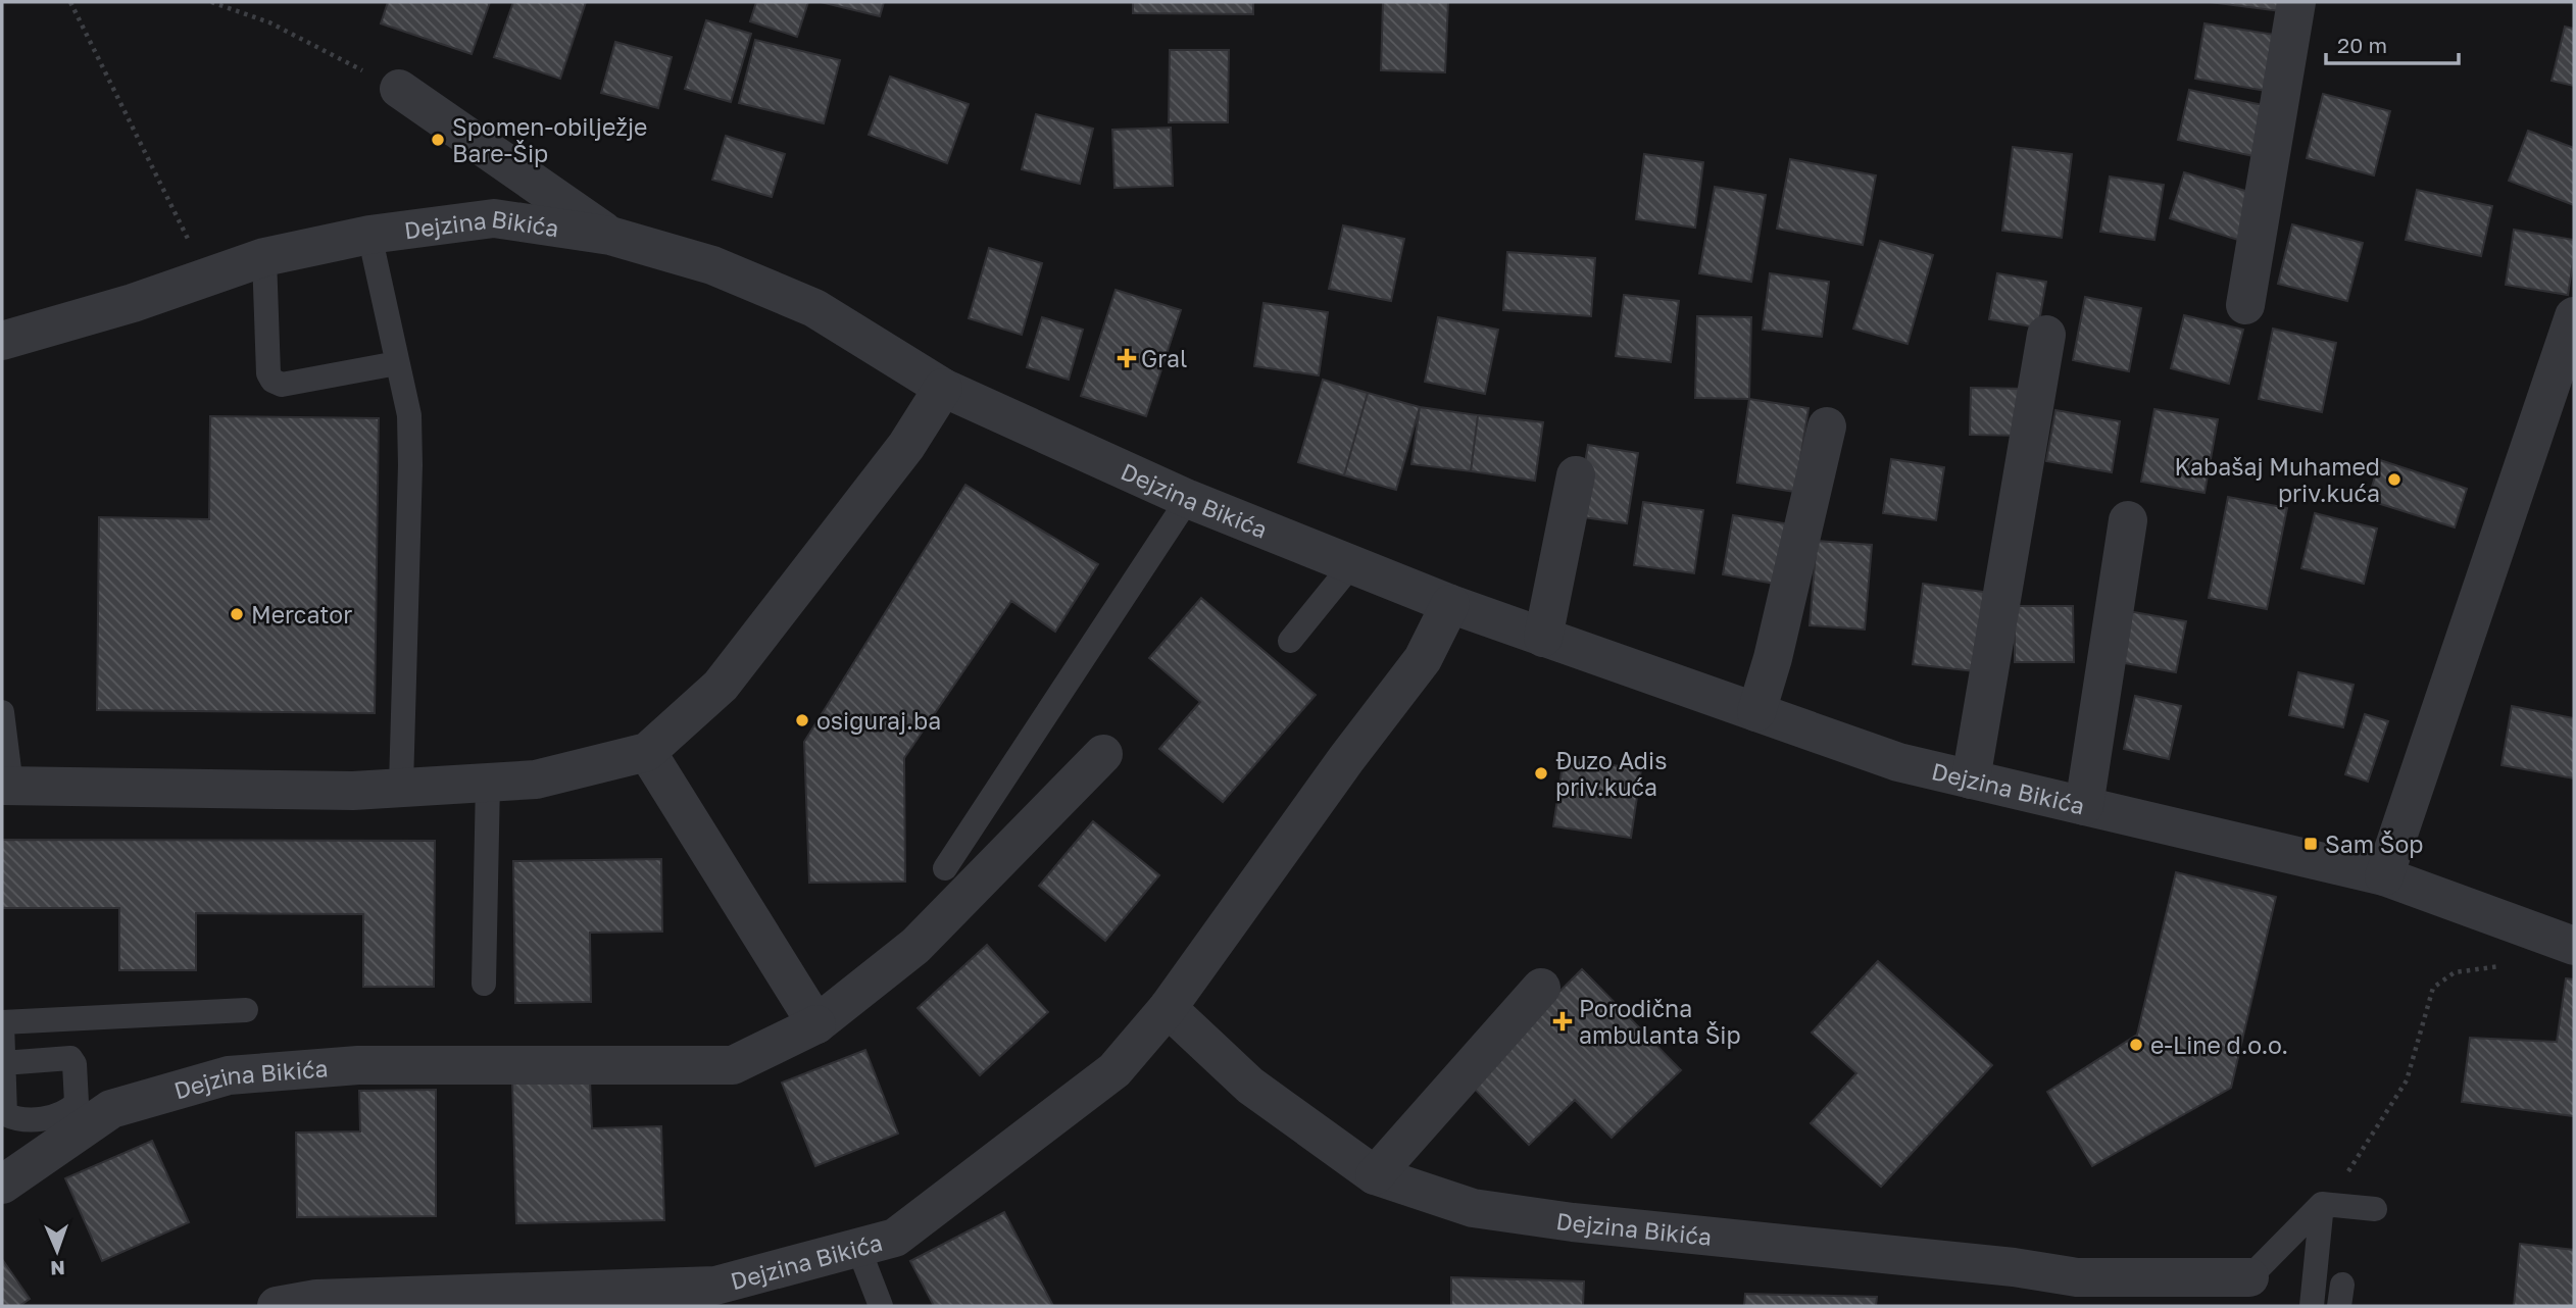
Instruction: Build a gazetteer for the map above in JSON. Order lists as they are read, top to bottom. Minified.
{"streets":{"street":["Dejzina Bikića"]},"places":{"other":["Spomen-obilježje Bare-Šip","Kabašaj Muhamed priv.kuća","Mercator","osiguraj.ba","Đuzo Adis priv.kuća","e-Line d.o.o."],"health":["Gral","Porodična ambulanta Šip"],"transit":["Sam Šop"]},"scale_bar":"20 m","north":"bottom"}
